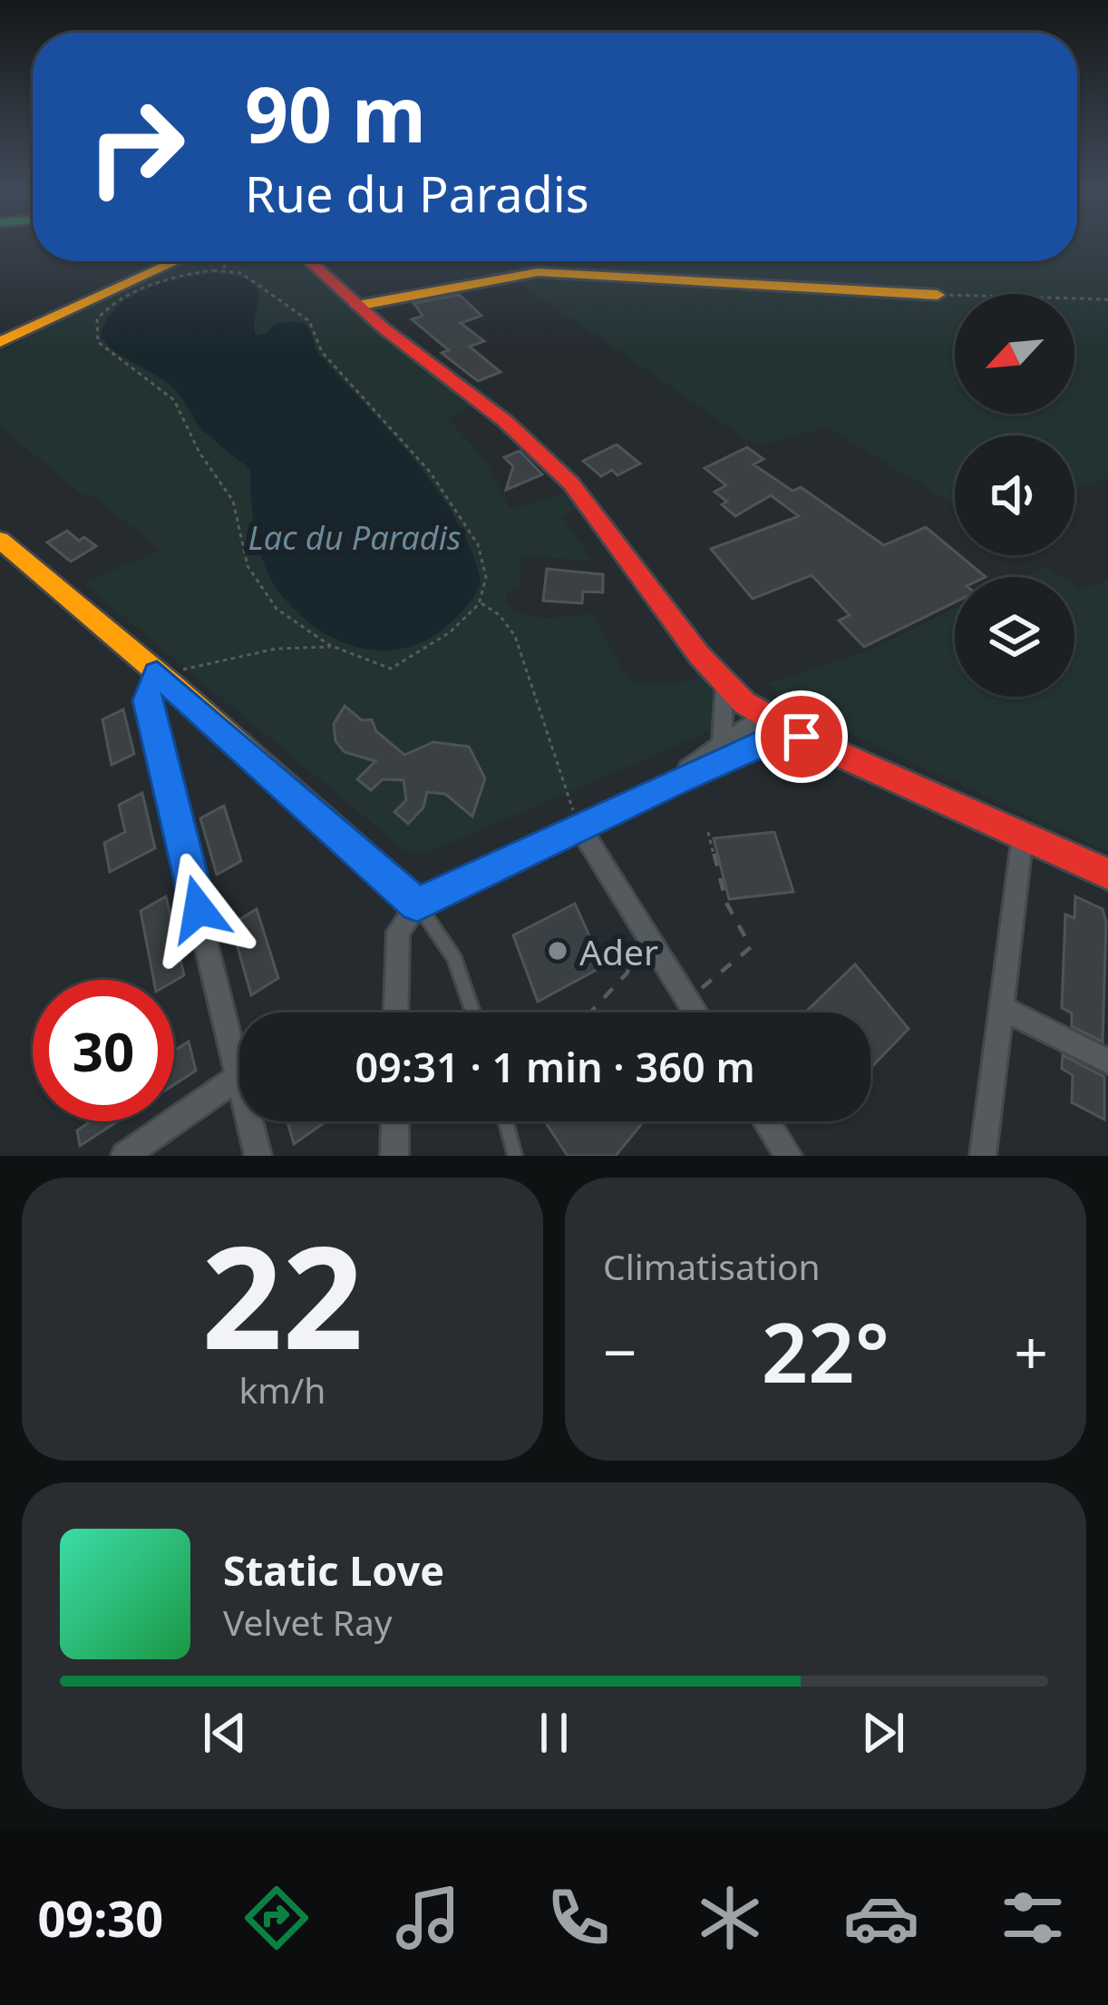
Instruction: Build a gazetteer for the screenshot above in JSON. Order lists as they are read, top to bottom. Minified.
{"water":["Lac du Paradis"],"places":["Ader"],"north":"bottom left","page":{"turn":["90 m","Rue du Paradis"],"limit":"30","trip":"09:31 · 1 min · 360 m","tile":[["22","km/h"],"Climatisation"],"heat":["−","22°","+"],"song":["Static Love","Velvet Ray"],"tabs":"09:30"}}
